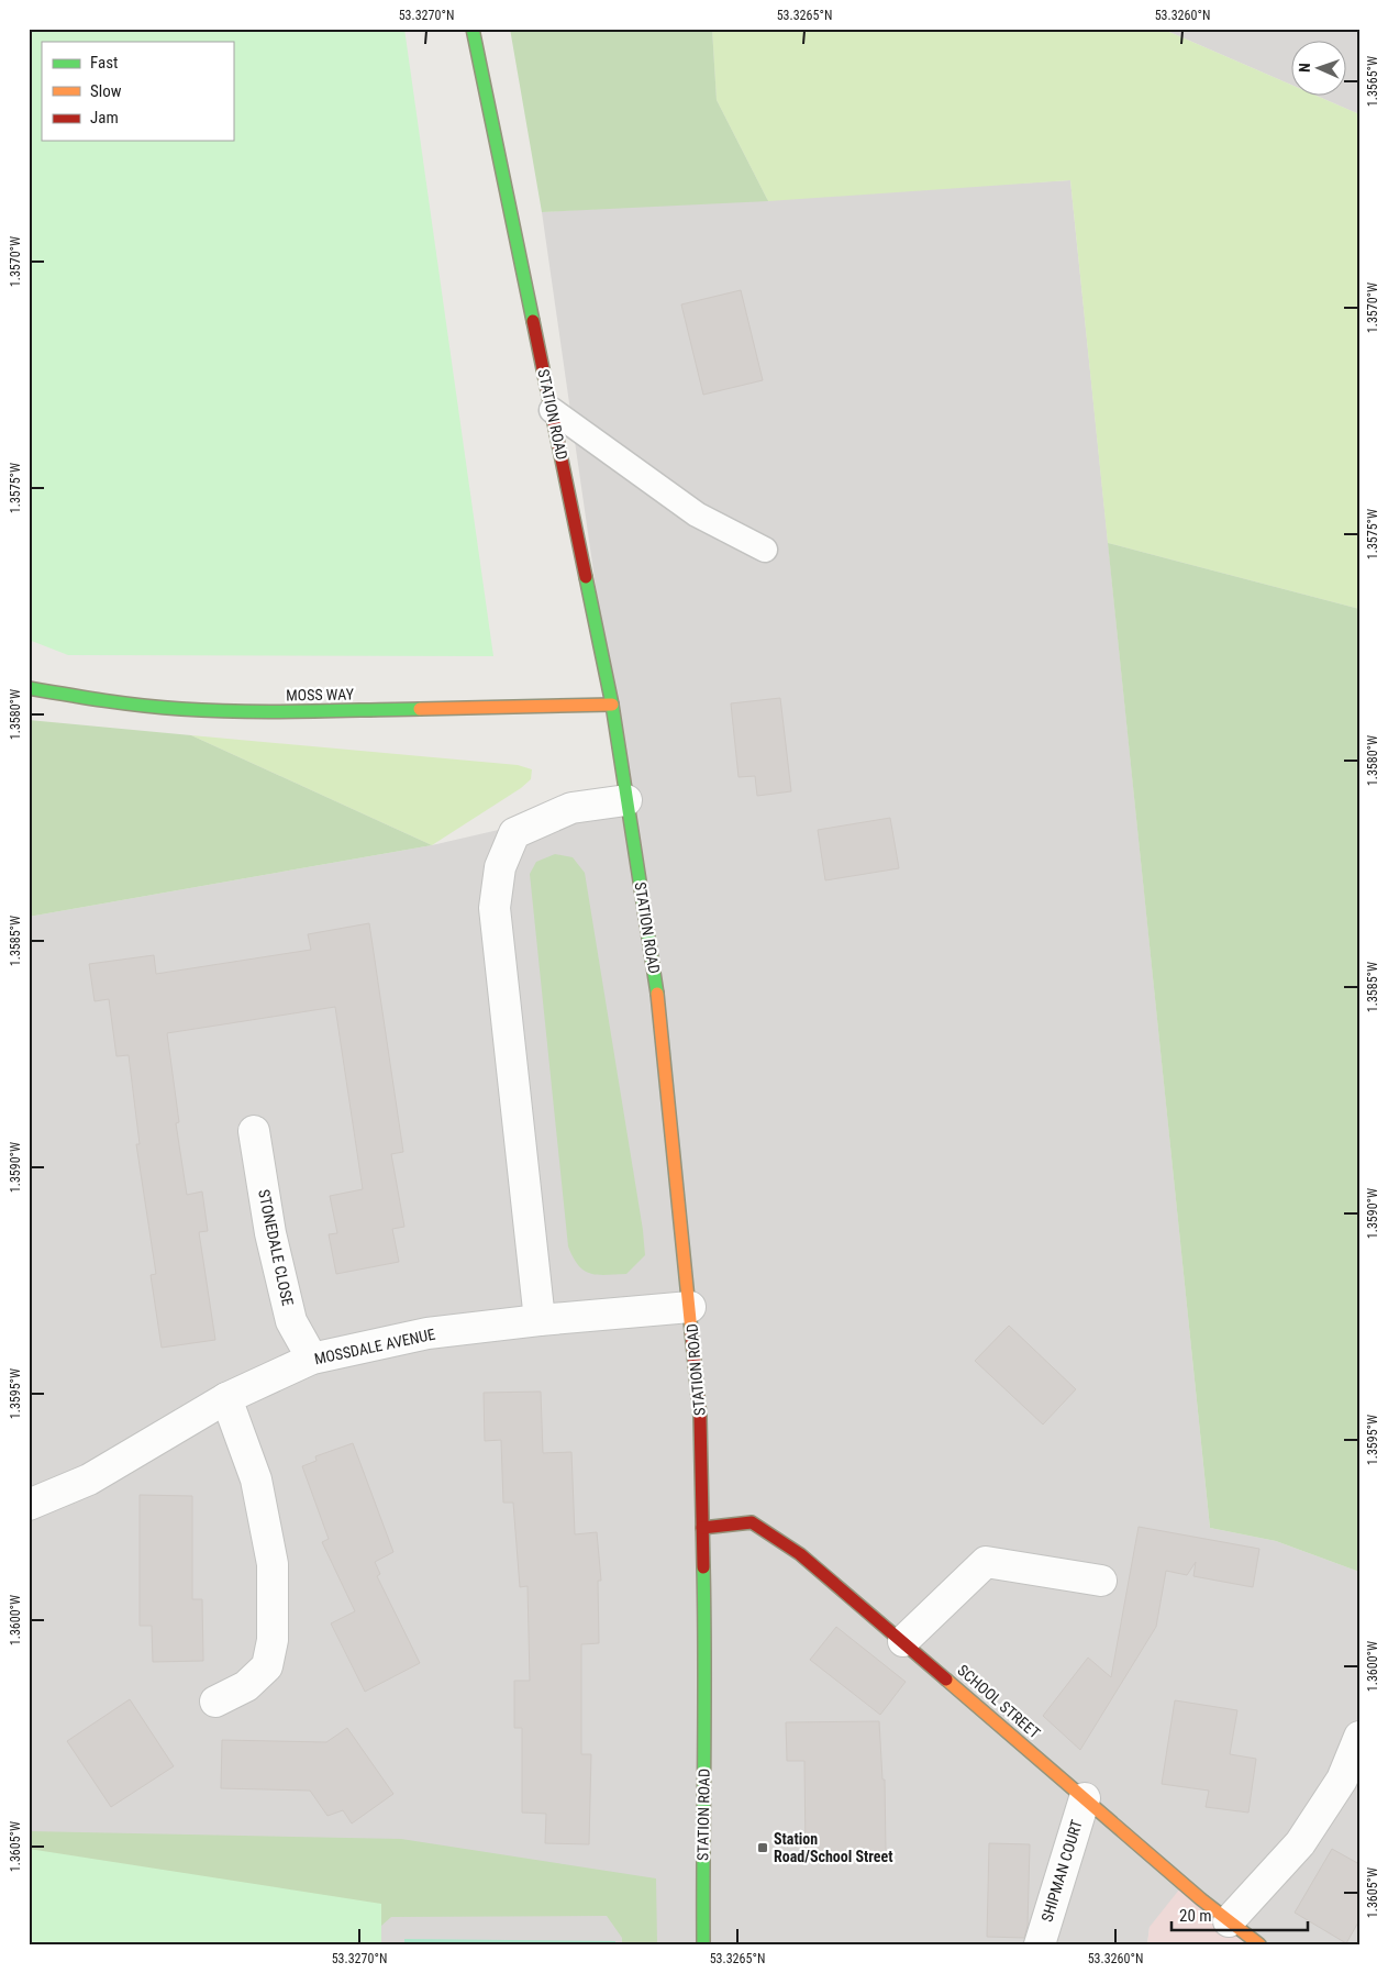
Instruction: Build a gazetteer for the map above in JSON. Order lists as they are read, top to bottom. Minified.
{"streets":{"main road":["STATION ROAD","MOSS WAY","SCHOOL STREET"],"street":["STONEDALE CLOSE","MOSSDALE AVENUE","SHIPMAN COURT"]},"crossings":[["STATION ROAD","MOSS WAY"],["STATION ROAD","MOSSDALE AVENUE"],["STATION ROAD","SCHOOL STREET"],["STONEDALE CLOSE","MOSSDALE AVENUE"],["SCHOOL STREET","SHIPMAN COURT"]],"places":{"transit":["Station Road/School Street"]},"legend":["Fast","Slow","Jam"],"scale_bar":"20 m","north":"left","coordinates":["53.3270°N","53.3265°N","53.3260°N","1.3565°W","1.3570°W","1.3575°W","1.3580°W","1.3585°W","1.3590°W","1.3595°W","1.3600°W","1.3605°W"]}
